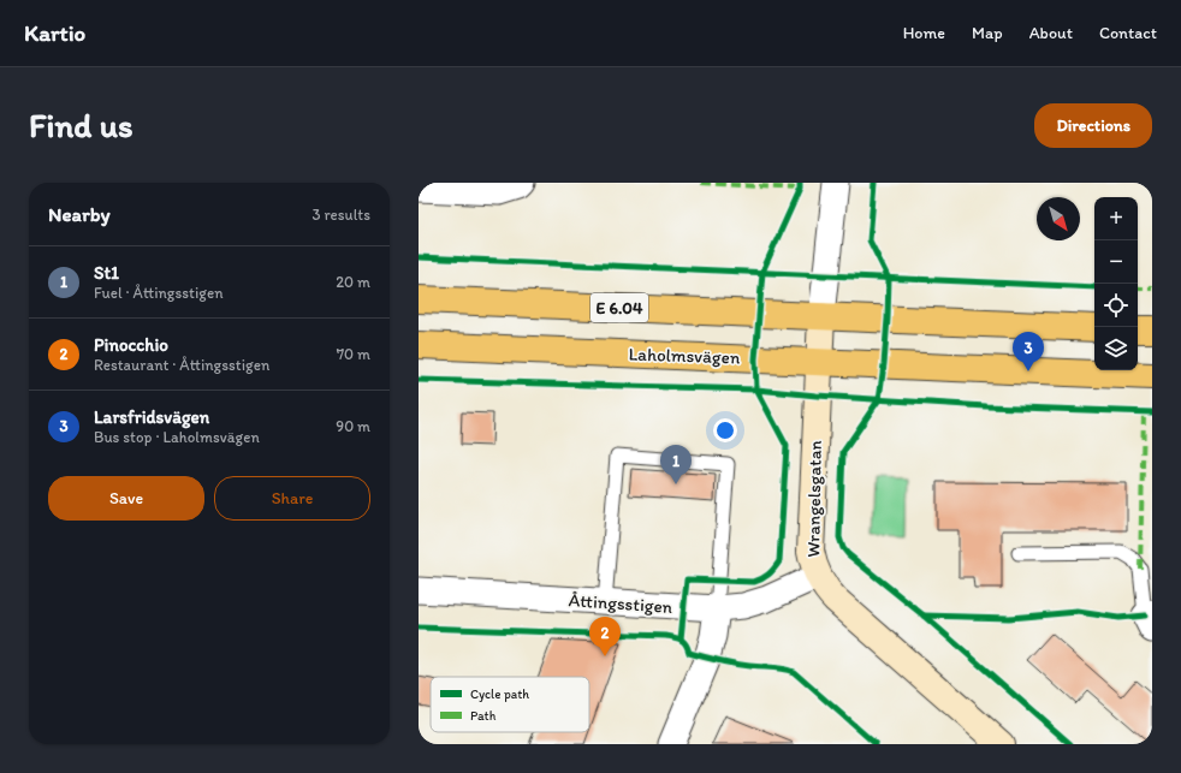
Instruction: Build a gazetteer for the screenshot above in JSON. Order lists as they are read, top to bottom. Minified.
{"streets":{"highway":["E 6.04","Laholmsvägen"],"main road":["Wrangelsgatan"],"street":["Åttingsstigen"]},"crossings":[["E 6.04","Wrangelsgatan"],["Laholmsvägen","Wrangelsgatan"],["Wrangelsgatan","Åttingsstigen"]],"legend":["Cycle path","Path"],"north":"bottom right","page":{"header":"Kartio","nav":["Home","Map","About","Contact"],"buttons":["Directions",["Save","Share"]],"title":"Find us","heading":["Nearby","3 results"],"map_buttons":["+","−"],"list":[{"mark":"1","name":"St1","note":"Fuel · Åttingsstigen","value":"20 m"},{"mark":"2","name":"Pinocchio","note":"Restaurant · Åttingsstigen","value":"70 m"},{"mark":"3","name":"Larsfridsvägen","note":"Bus stop · Laholmsvägen","value":"90 m"}],"pins":["3","1","2"]}}
